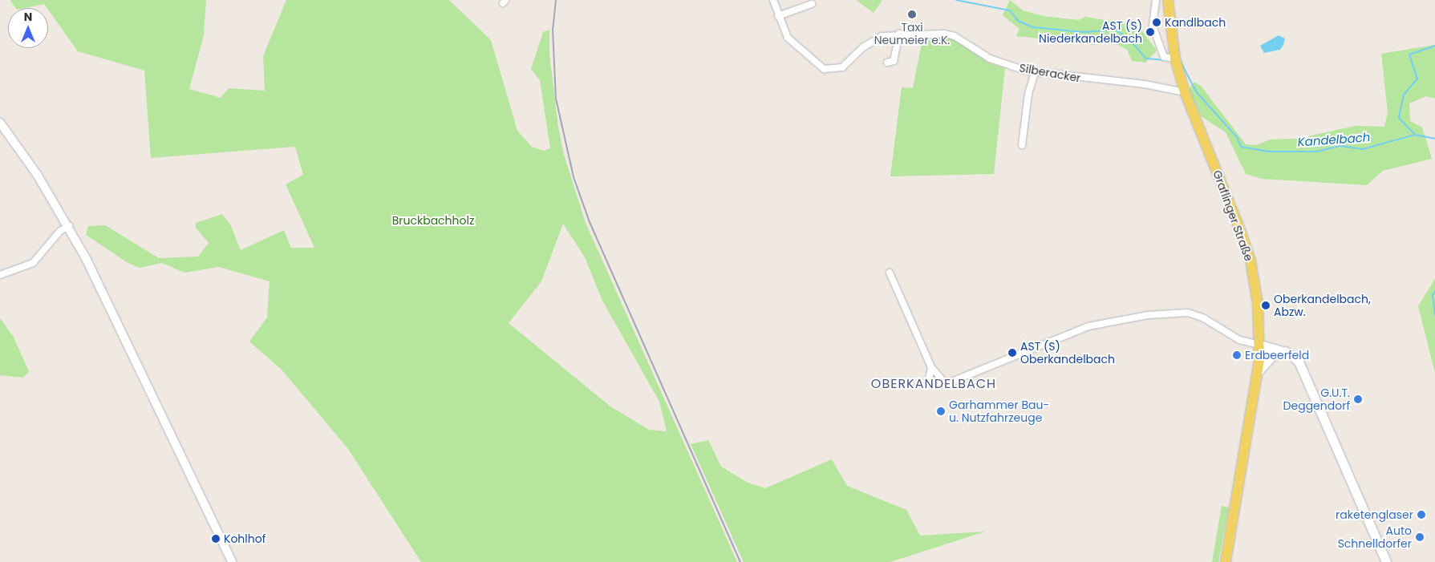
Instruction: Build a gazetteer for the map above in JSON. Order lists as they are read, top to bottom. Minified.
{"streets":{"main road":["Graflinger Straße"],"street":["Silberacker"]},"crossings":[["Silberacker","Graflinger Straße"]],"districts":["OBERKANDELBACH"],"water":["Kandelbach"],"parks":["Bruckbachholz"],"places":["Taxi Neumeier e.K.","Kandlbach","AST (S) Niederkandelbach","Oberkandelbach, Abzw.","AST (S) Oberkandelbach","Erdbeerfeld","G.U.T. Deggendorf","Garhammer Bau- u. Nutzfahrzeuge","raketenglaser","Auto Schnelldorfer","Kohlhof"],"north":"top"}
